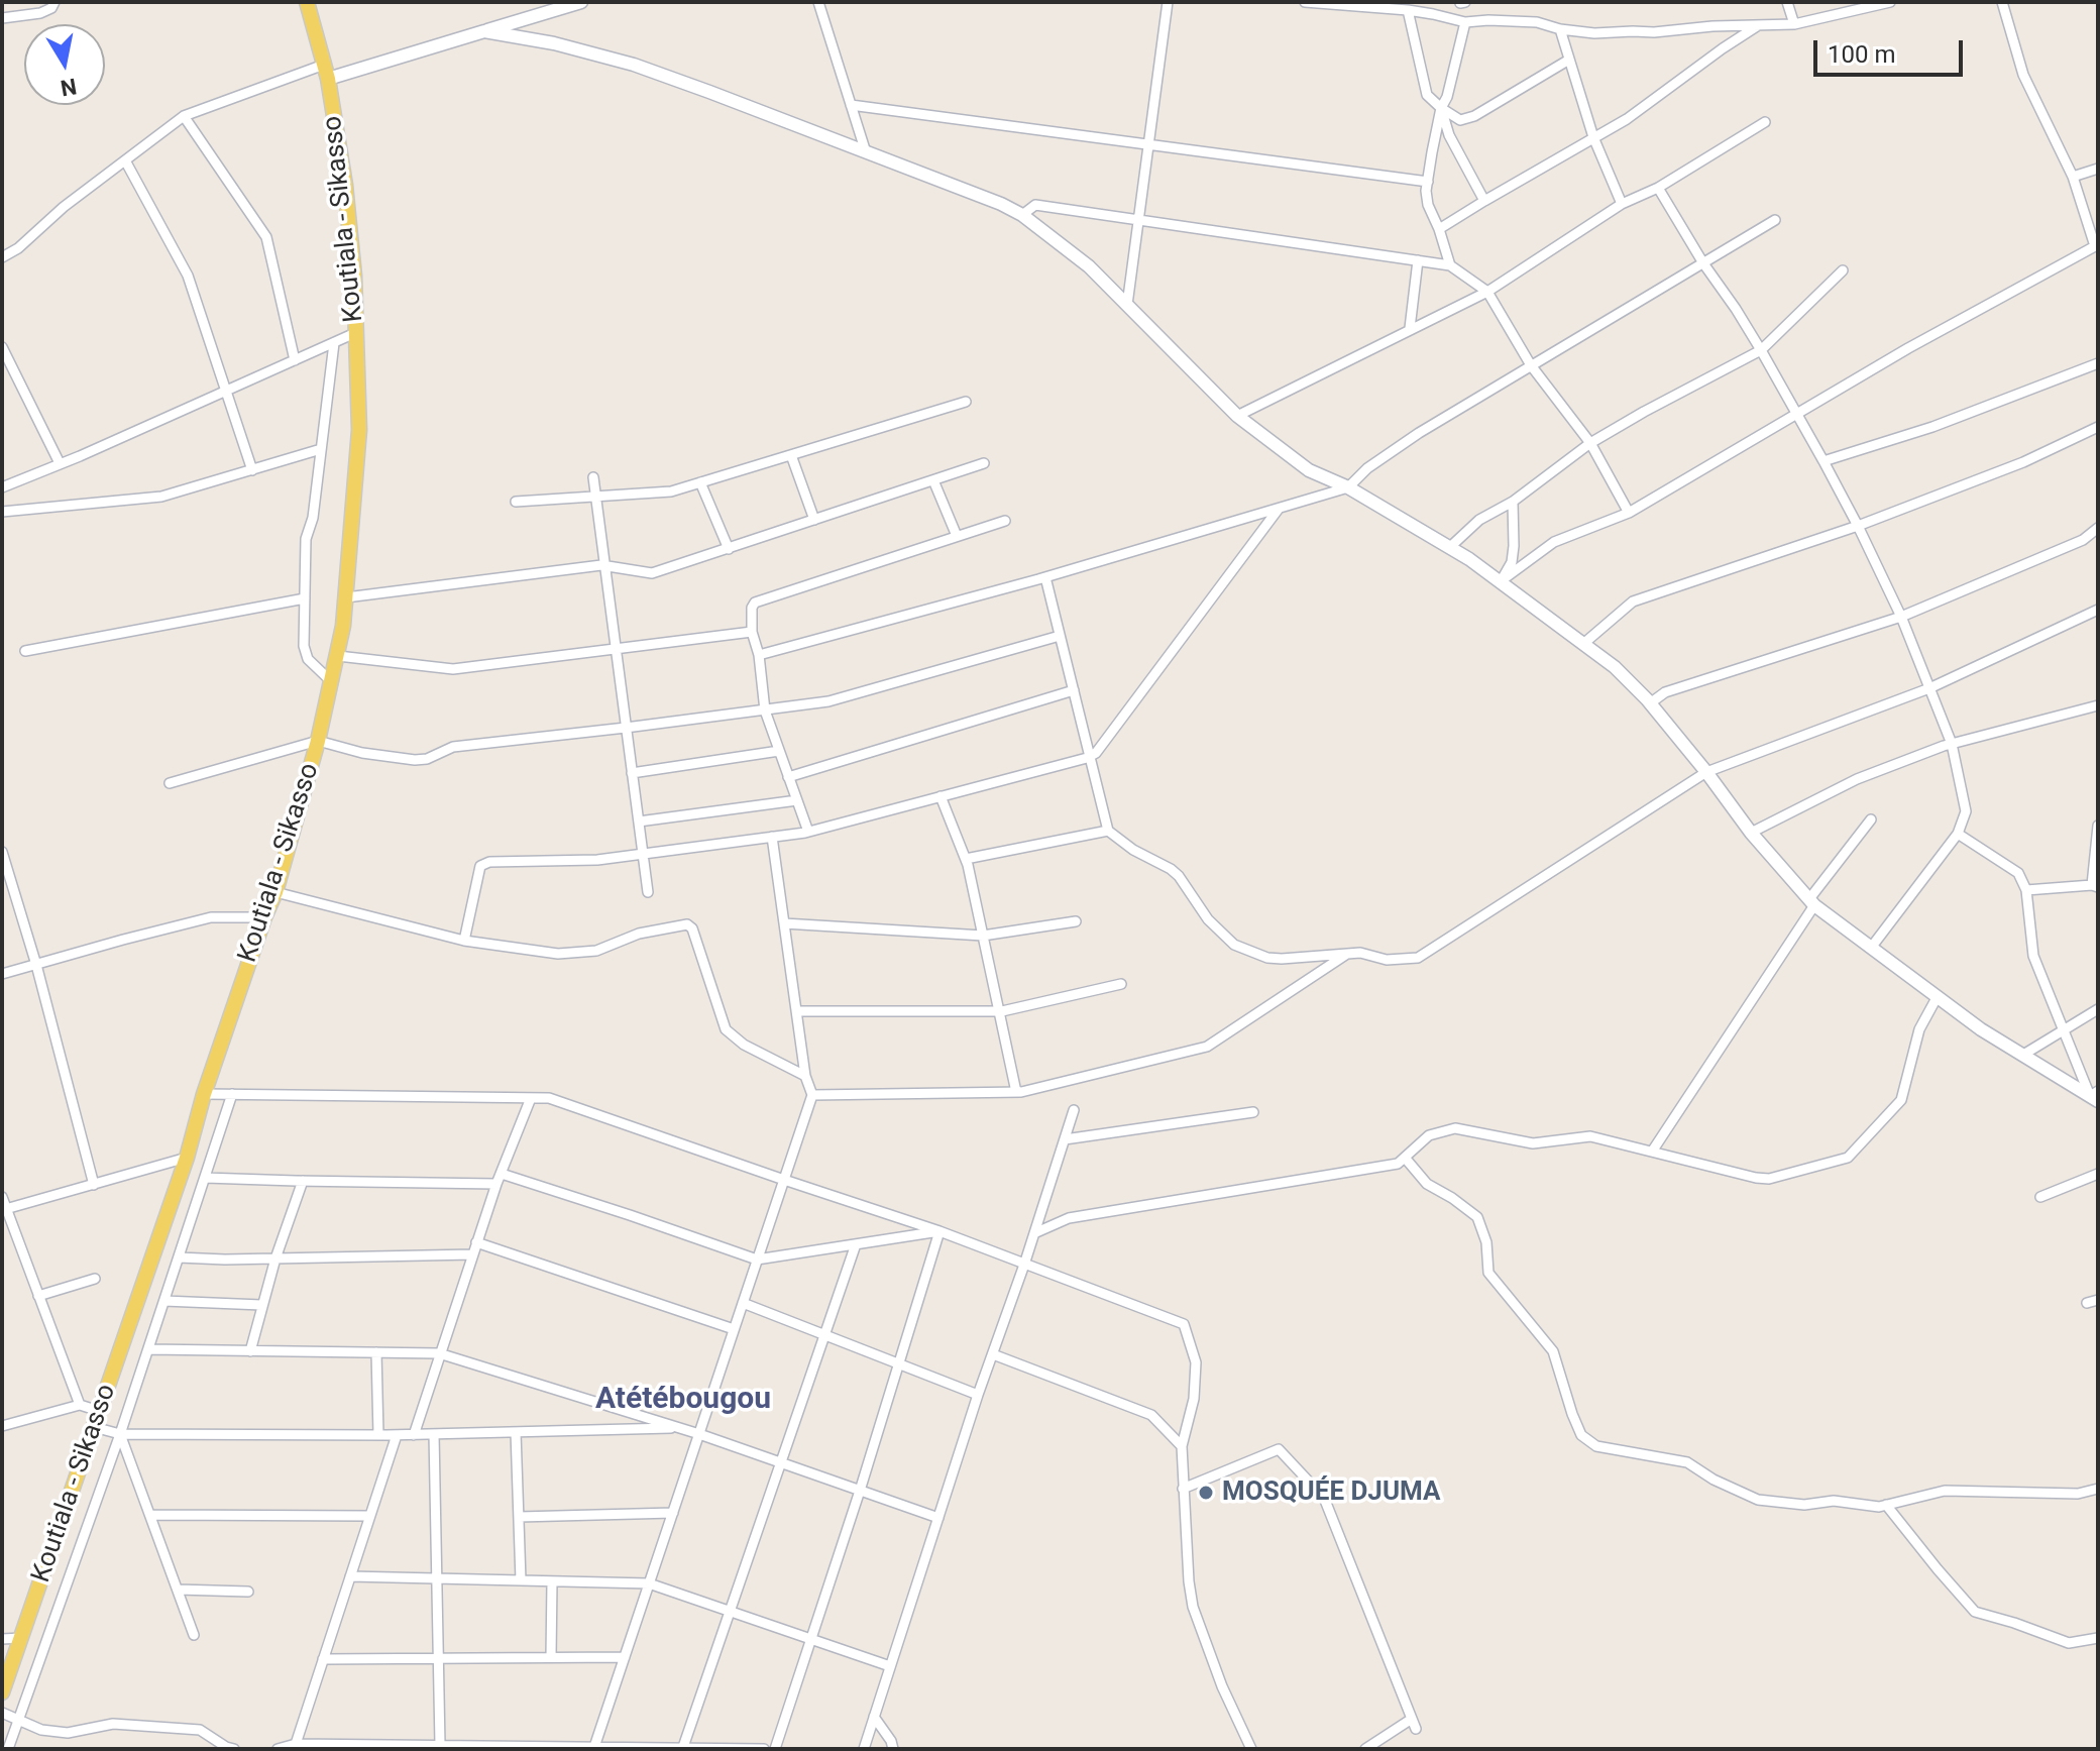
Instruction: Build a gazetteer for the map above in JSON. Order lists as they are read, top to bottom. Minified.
{"streets":{"main road":["Koutiala - Sikasso"]},"districts":["Atétébougou"],"places":["MOSQUÉE DJUMA"],"scale_bar":"100 m","north":"bottom"}
